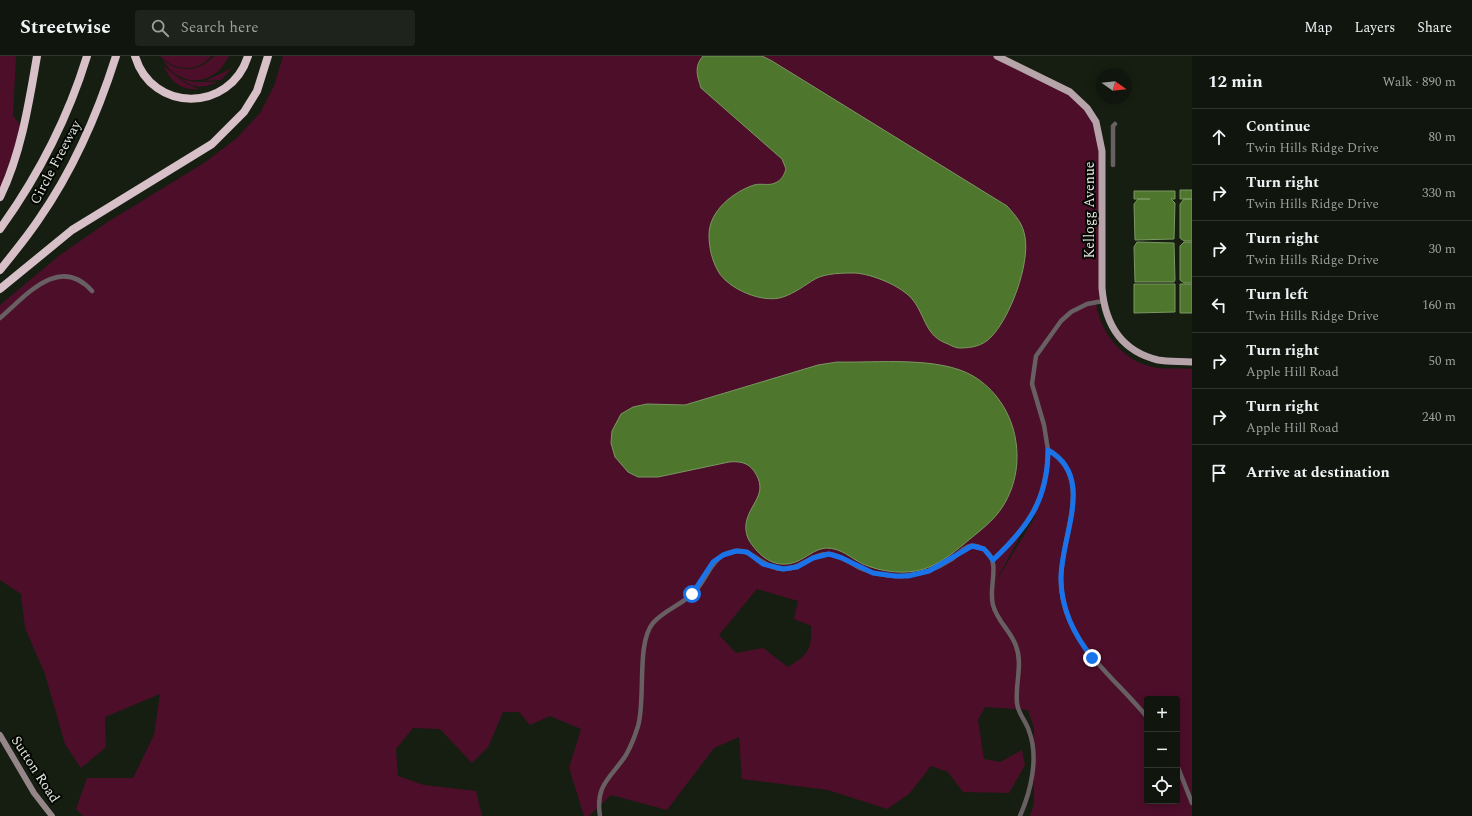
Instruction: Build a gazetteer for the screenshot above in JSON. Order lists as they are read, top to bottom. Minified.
{"streets":{"highway":["Circle Freeway"],"main road":["Kellogg Avenue"],"street":["Sutton Road"]},"north":"right","page":{"header":"Streetwise","search":"Search here","nav":["Map","Layers","Share"],"heading":["12 min","Walk · 890 m"],"list":[["Continue","Twin Hills Ridge Drive","80 m"],["Turn right","Twin Hills Ridge Drive","330 m"],["Turn right","Twin Hills Ridge Drive","30 m"],["Turn left","Twin Hills Ridge Drive","160 m"],["Turn right","Apple Hill Road","50 m"],["Turn right","Apple Hill Road","240 m"],"Arrive at destination"],"map_buttons":["+","−"]}}
